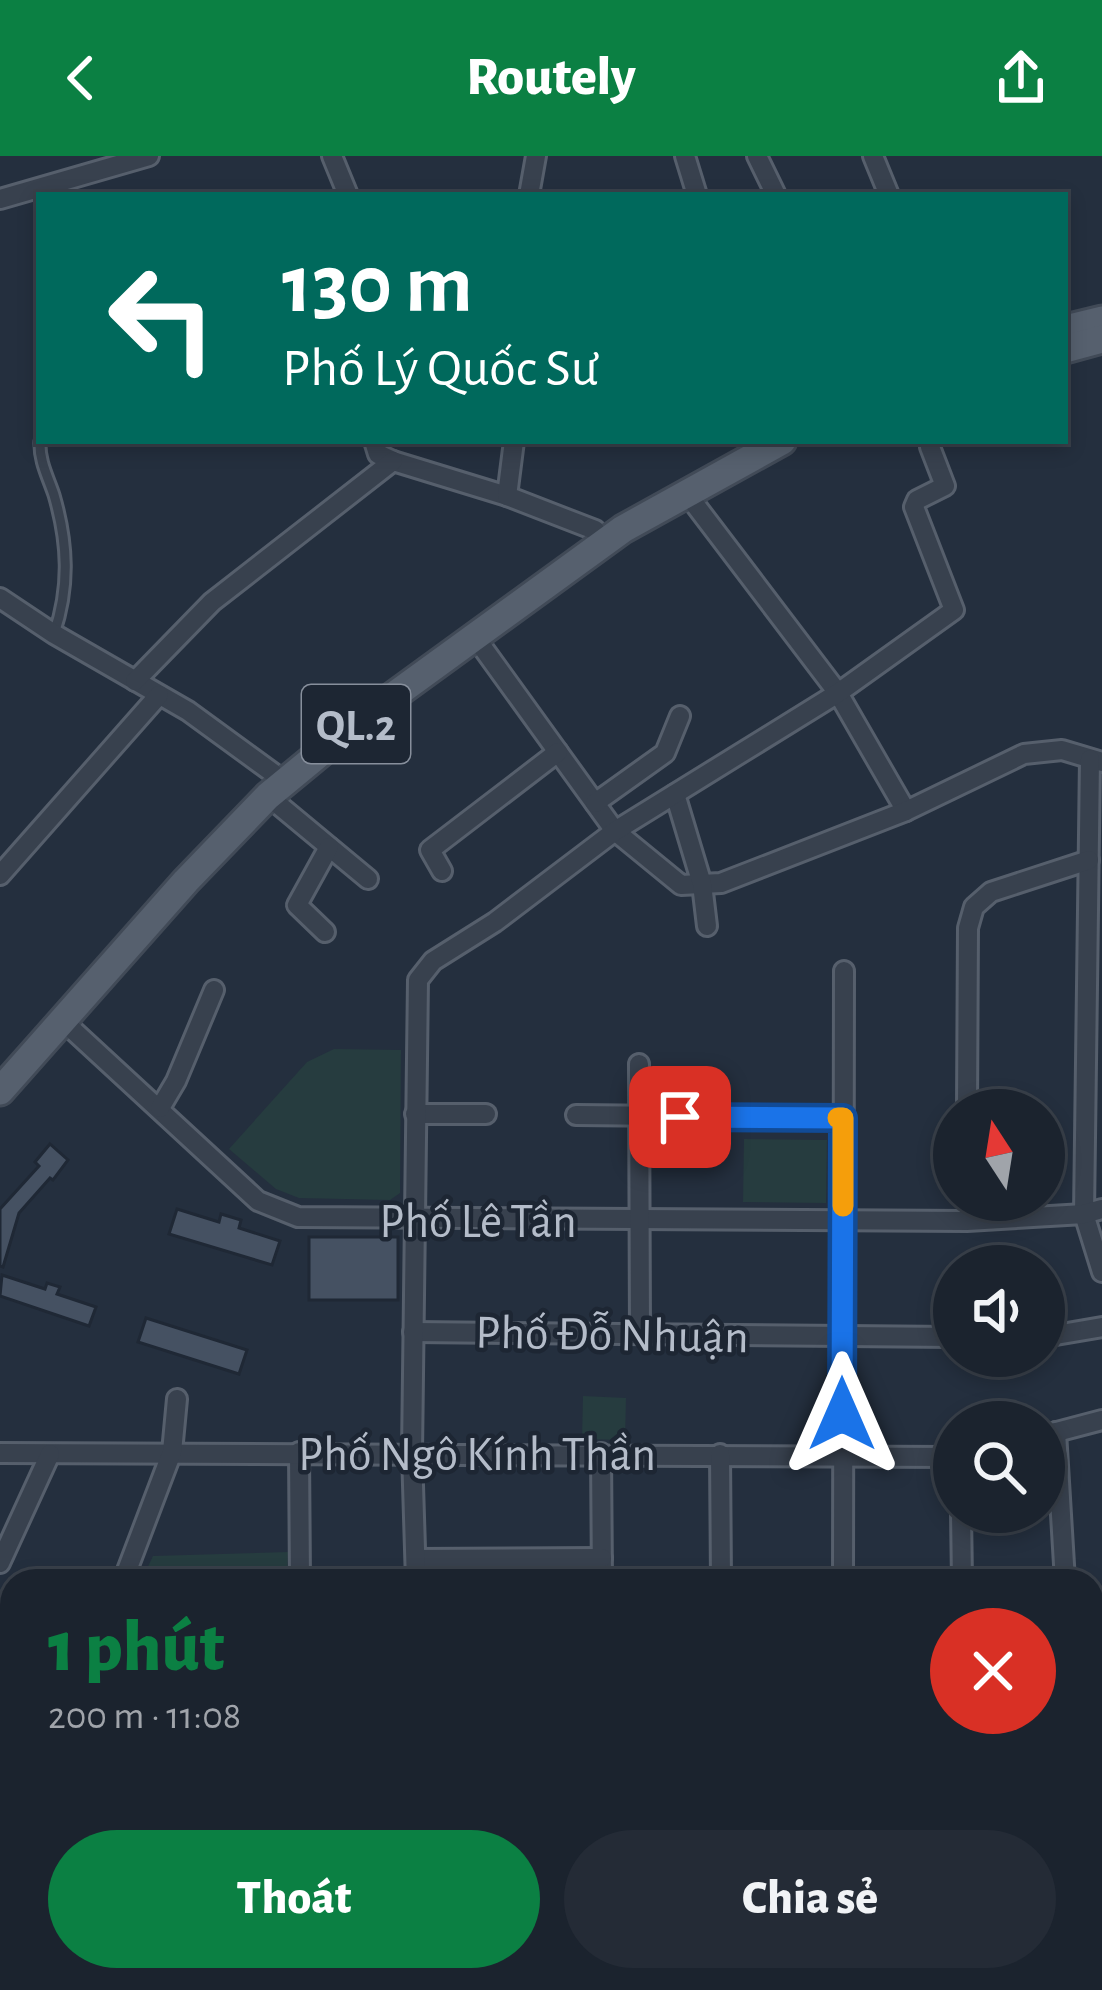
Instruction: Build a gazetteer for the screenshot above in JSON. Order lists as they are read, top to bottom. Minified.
{"streets":{"main road":["QL.2"],"street":["Phố Lê Tần","Phố Đỗ Nhuận","Phố Ngô Kính Thần"]},"crossings":[["QL.2","Phố Lê Tần"]],"north":"top","page":{"header":"Routely","turn":["130 m","Phố Lý Quốc Sư"],"heading":["1 phút","200 m · 11:08"],"buttons":["Thoát","Chia sẻ"]}}
